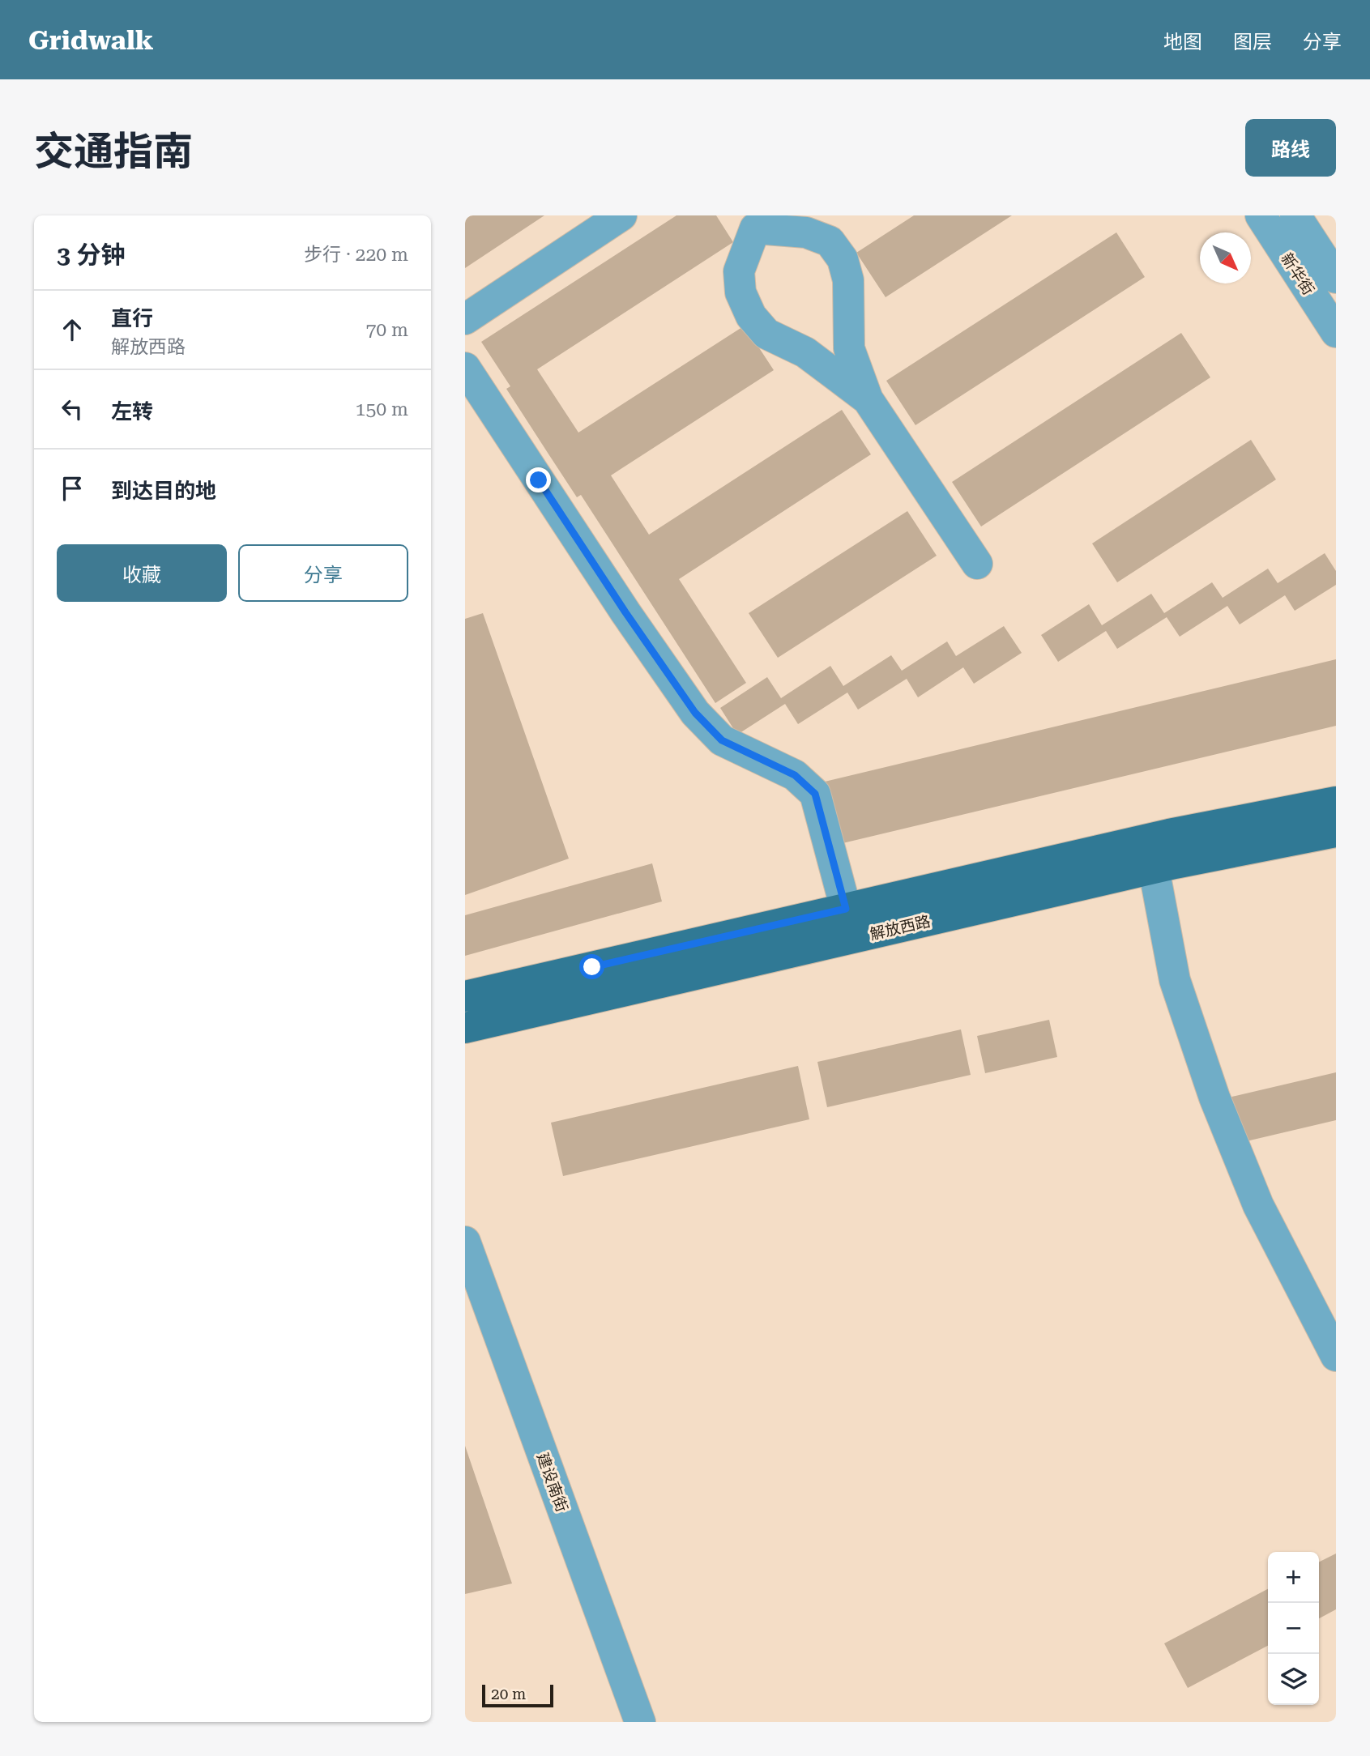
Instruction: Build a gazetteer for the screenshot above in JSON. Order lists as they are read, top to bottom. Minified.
{"streets":{"main road":["解放西路"],"street":["新华街","建设南街"]},"scale_bar":"20 m","north":"bottom right","page":{"header":"Gridwalk","nav":["地图","图层","分享"],"title":"交通指南","buttons":["路线",["收藏","分享"]],"heading":["3 分钟","步行 · 220 m"],"list":[["直行","解放西路","70 m"],["左转","150 m"],"到达目的地"],"map_buttons":["+","−"],"scale":"20 m"}}
